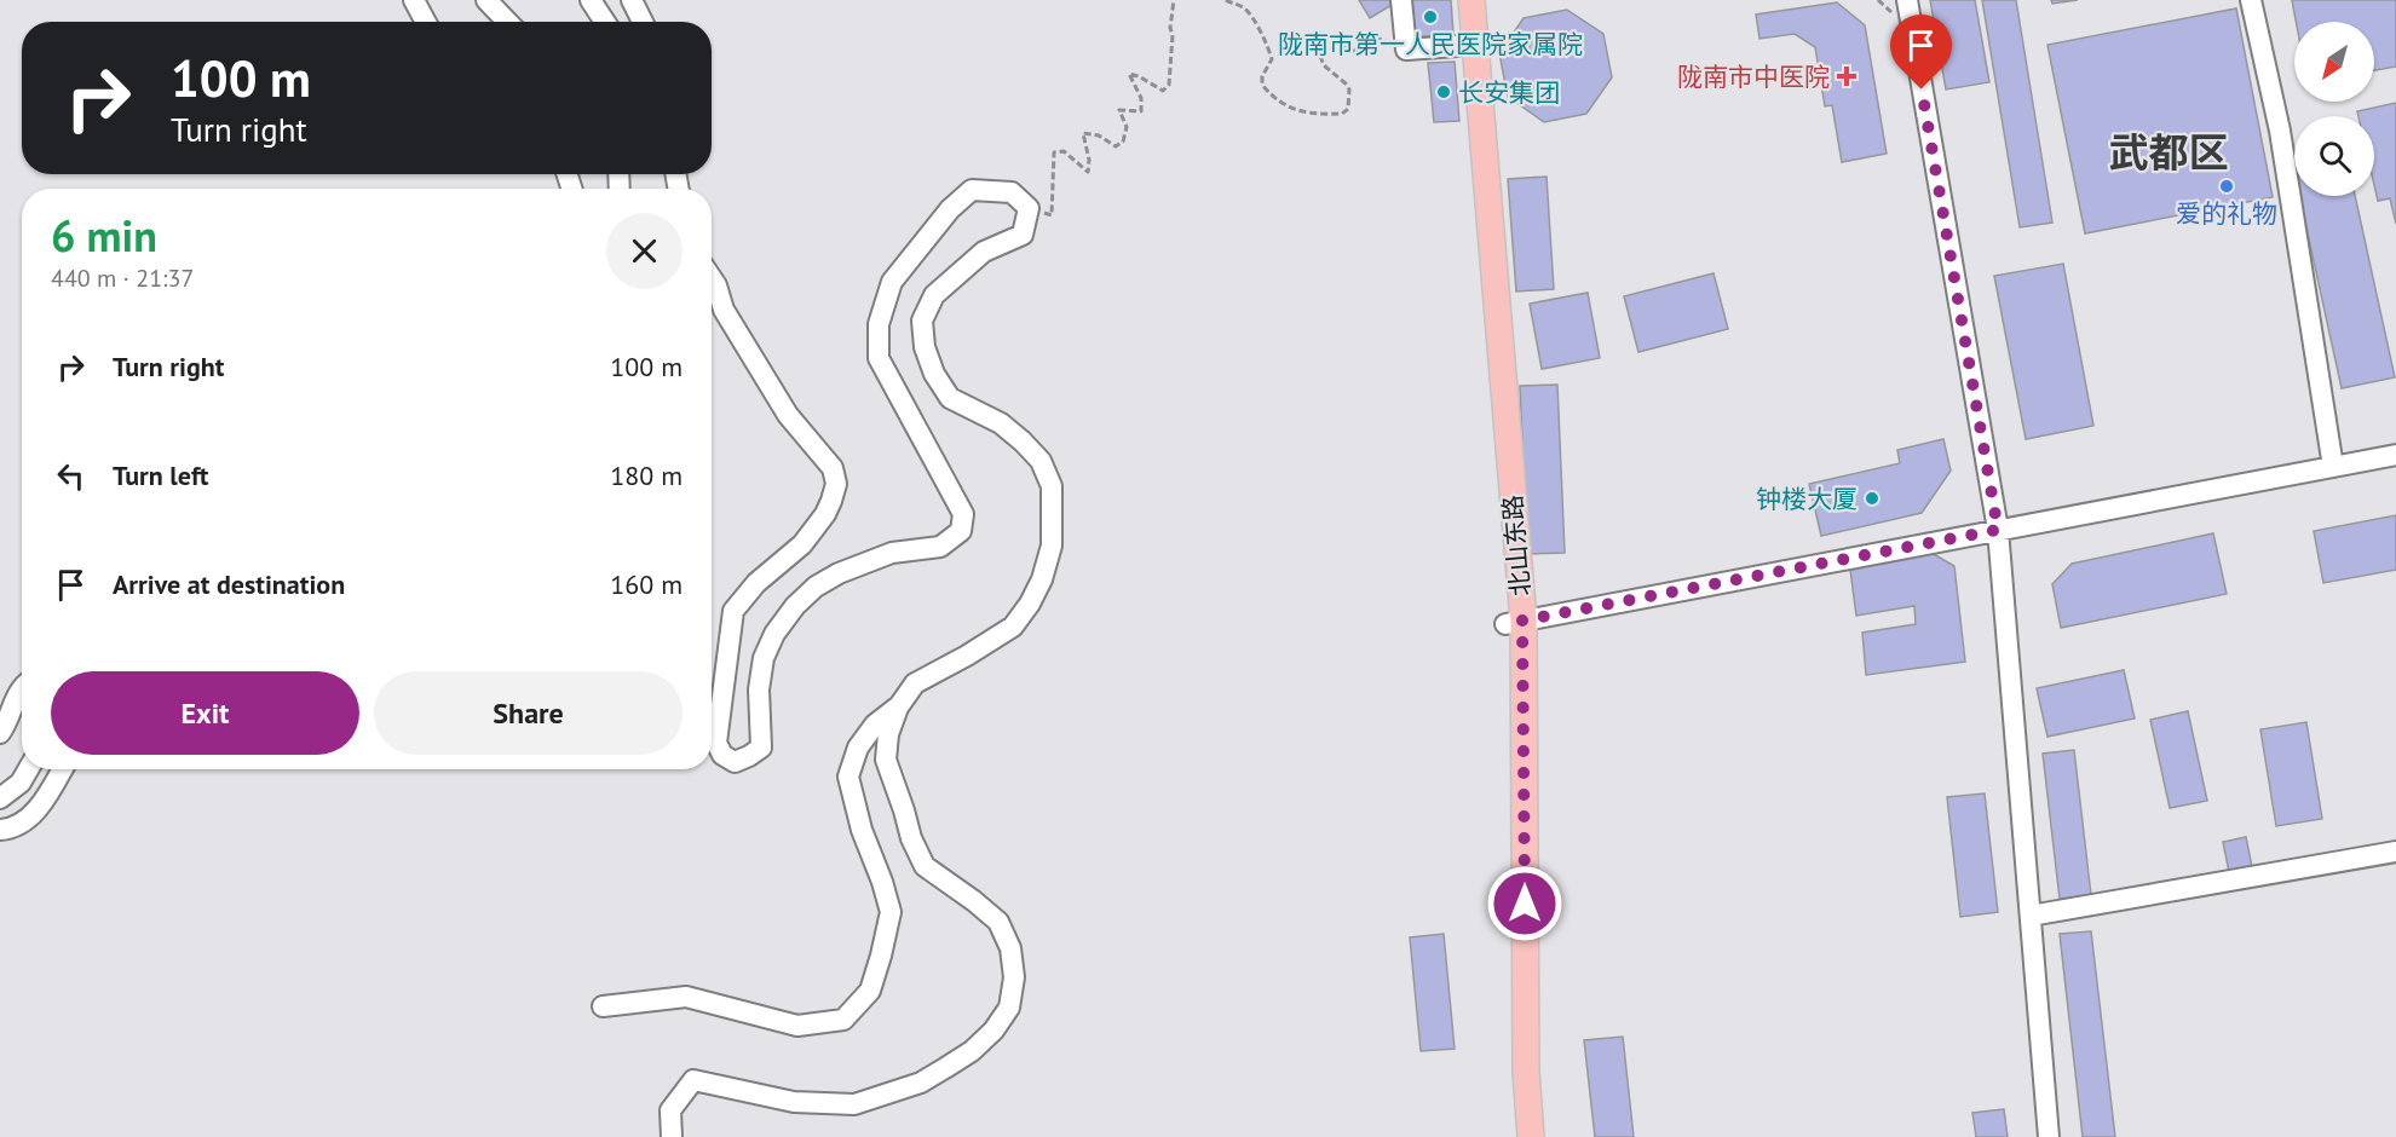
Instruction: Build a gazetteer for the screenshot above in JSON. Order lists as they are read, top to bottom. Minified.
{"streets":{"main road":["北山东路"]},"districts":["武都区"],"places":{"other":["陇南市第一人民医院家属院","长安集团","爱的礼物","钟楼大厦"],"health":["陇南市中医院"]},"north":"bottom left","page":{"turn":["100 m","Turn right"],"heading":["6 min","440 m · 21:37"],"list":[{"name":"Turn right","value":"100 m"},{"name":"Turn left","value":"180 m"},{"name":"Arrive at destination","value":"160 m"}],"buttons":["Exit","Share"]}}
